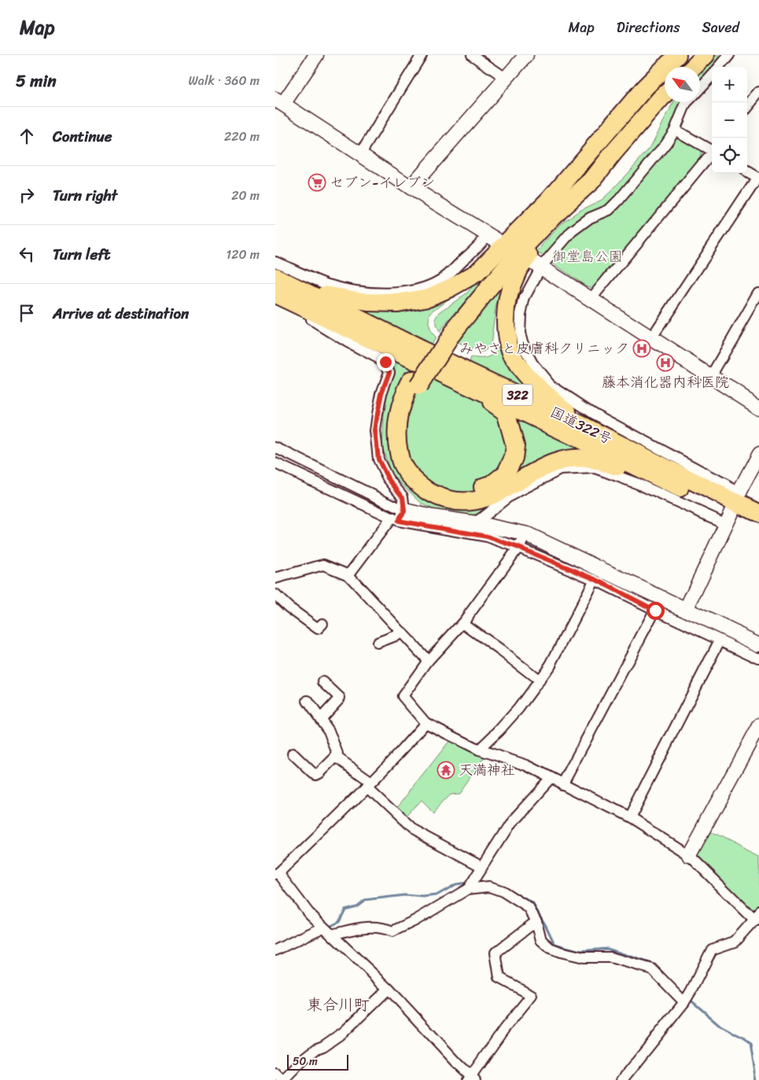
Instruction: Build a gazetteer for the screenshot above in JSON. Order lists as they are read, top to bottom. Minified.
{"streets":{"highway":["322","国道322号"]},"districts":["東合川町"],"parks":["御堂島公園"],"places":{"supermarket":["セブン-イレブン"],"hospital":["みやさと皮膚科クリニック","藤本消化器内科医院"],"temple":["天満神社"]},"scale_bar":"50 m","north":"top left","page":{"header":"Map","nav":["Map","Directions","Saved"],"heading":["5 min","Walk · 360 m"],"map_buttons":["+","−"],"list":[["Continue","220 m"],["Turn right","20 m"],["Turn left","120 m"],"Arrive at destination"],"scale":"50 m"}}
